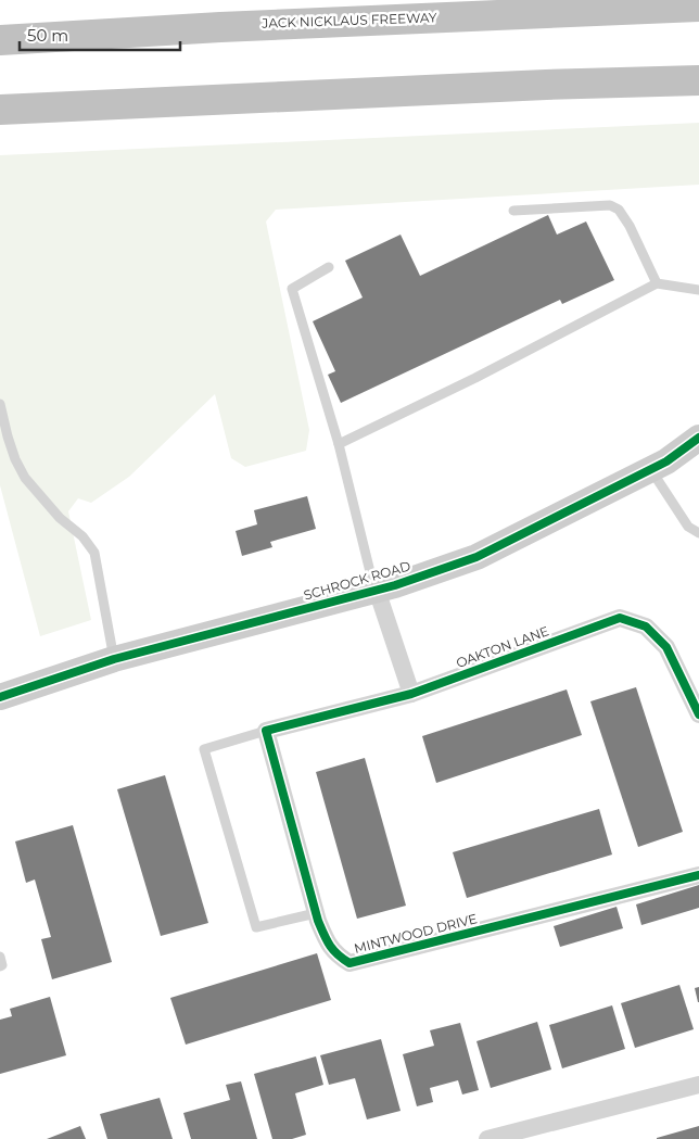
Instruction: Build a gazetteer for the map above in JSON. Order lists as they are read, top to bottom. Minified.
{"streets":{"highway":["JACK NICKLAUS FREEWAY"],"main road":["SCHROCK ROAD"],"street":["OAKTON LANE","MINTWOOD DRIVE"]},"crossings":[["OAKTON LANE","MINTWOOD DRIVE"]],"scale_bar":"50 m"}
